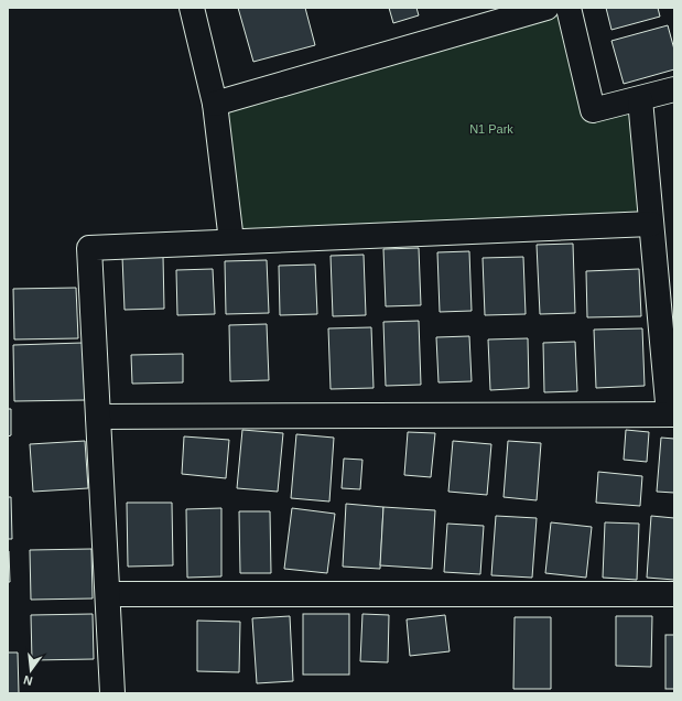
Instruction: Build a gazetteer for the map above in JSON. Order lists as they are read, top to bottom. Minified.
{"parks":["N1 Park"],"north":"bottom"}
